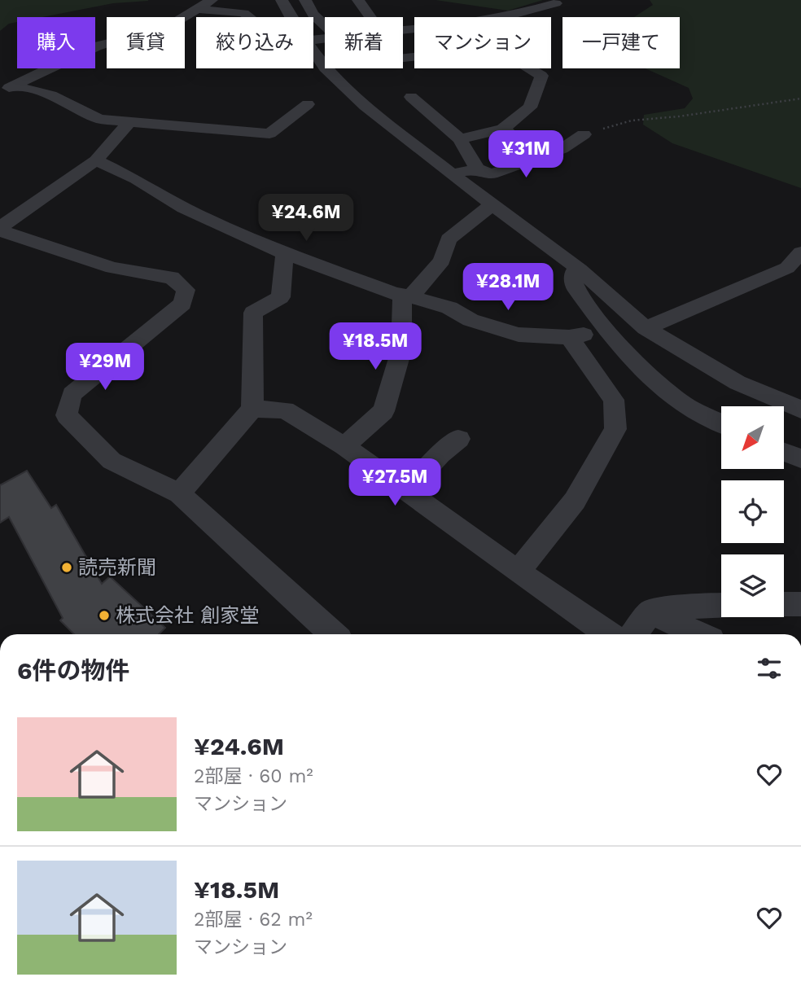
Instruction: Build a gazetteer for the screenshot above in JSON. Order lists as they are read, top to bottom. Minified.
{"places":["読売新聞","株式会社 創家堂"],"north":"bottom left","page":{"chip":["購入","賃貸","絞り込み","新着","マンション","一戸建て"],"price":["¥31M","¥24.6M","¥28.1M","¥18.5M","¥29M","¥27.5M"],"heading":"6件の物件","list":[{"name":"¥24.6M","note":"2部屋 · 60 m² · マンション"},{"name":"¥18.5M","note":"2部屋 · 62 m² · マンション"}]}}
